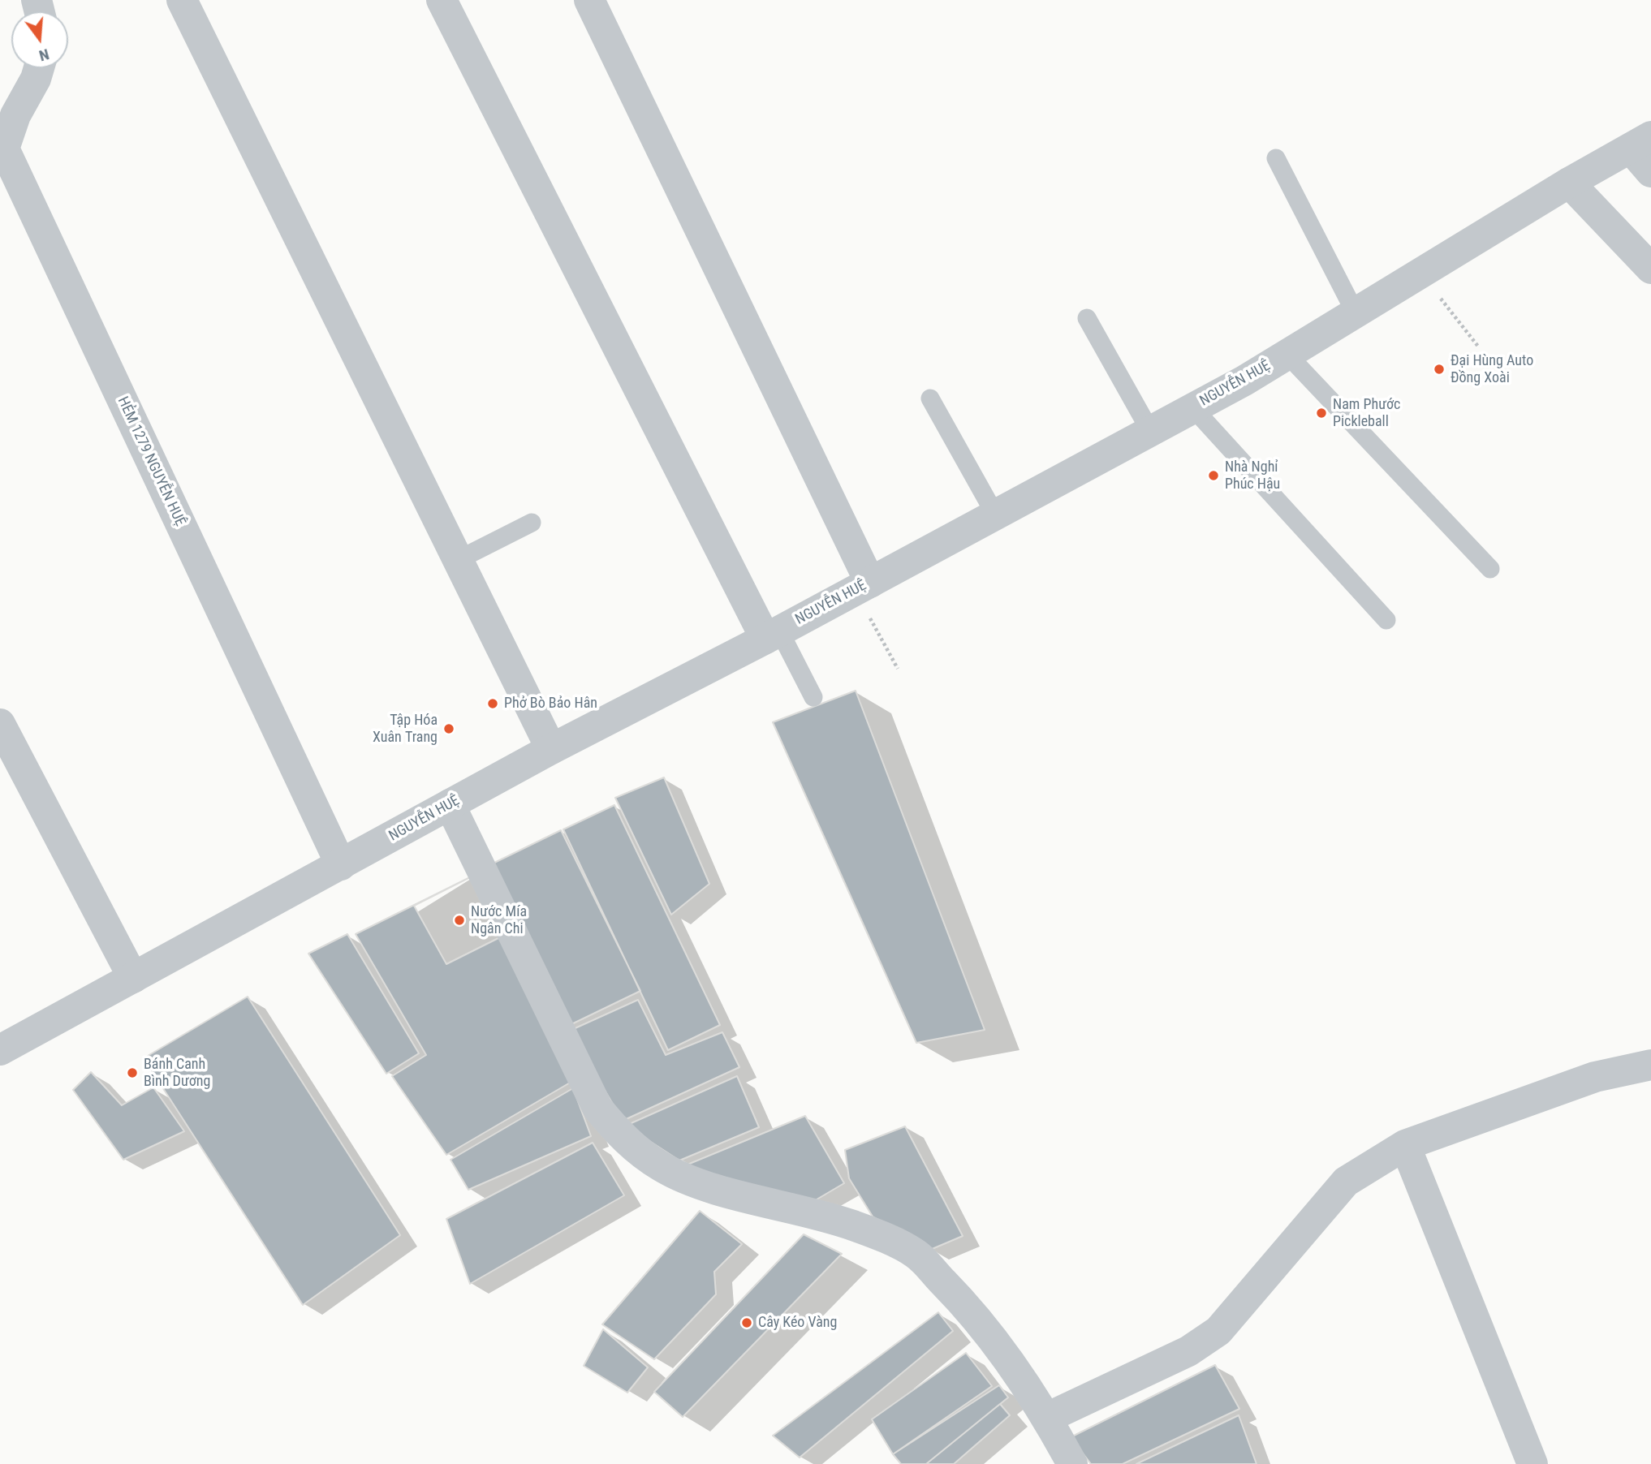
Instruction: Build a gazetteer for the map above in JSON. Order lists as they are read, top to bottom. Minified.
{"streets":{"street":["NGUYỄN HUỆ","HẺM 1279 NGUYỄN HUỆ"]},"crossings":[["NGUYỄN HUỆ","HẺM 1279 NGUYỄN HUỆ"]],"places":["Đại Hùng Auto Đồng Xoài","Nam Phước Pickleball","Nhà Nghỉ Phúc Hậu","Phở Bò Bảo Hân","Tập Hóa Xuân Trang","Nước Mía Ngân Chi","Bánh Canh Bình Dương","Cây Kéo Vàng"],"north":"bottom"}
